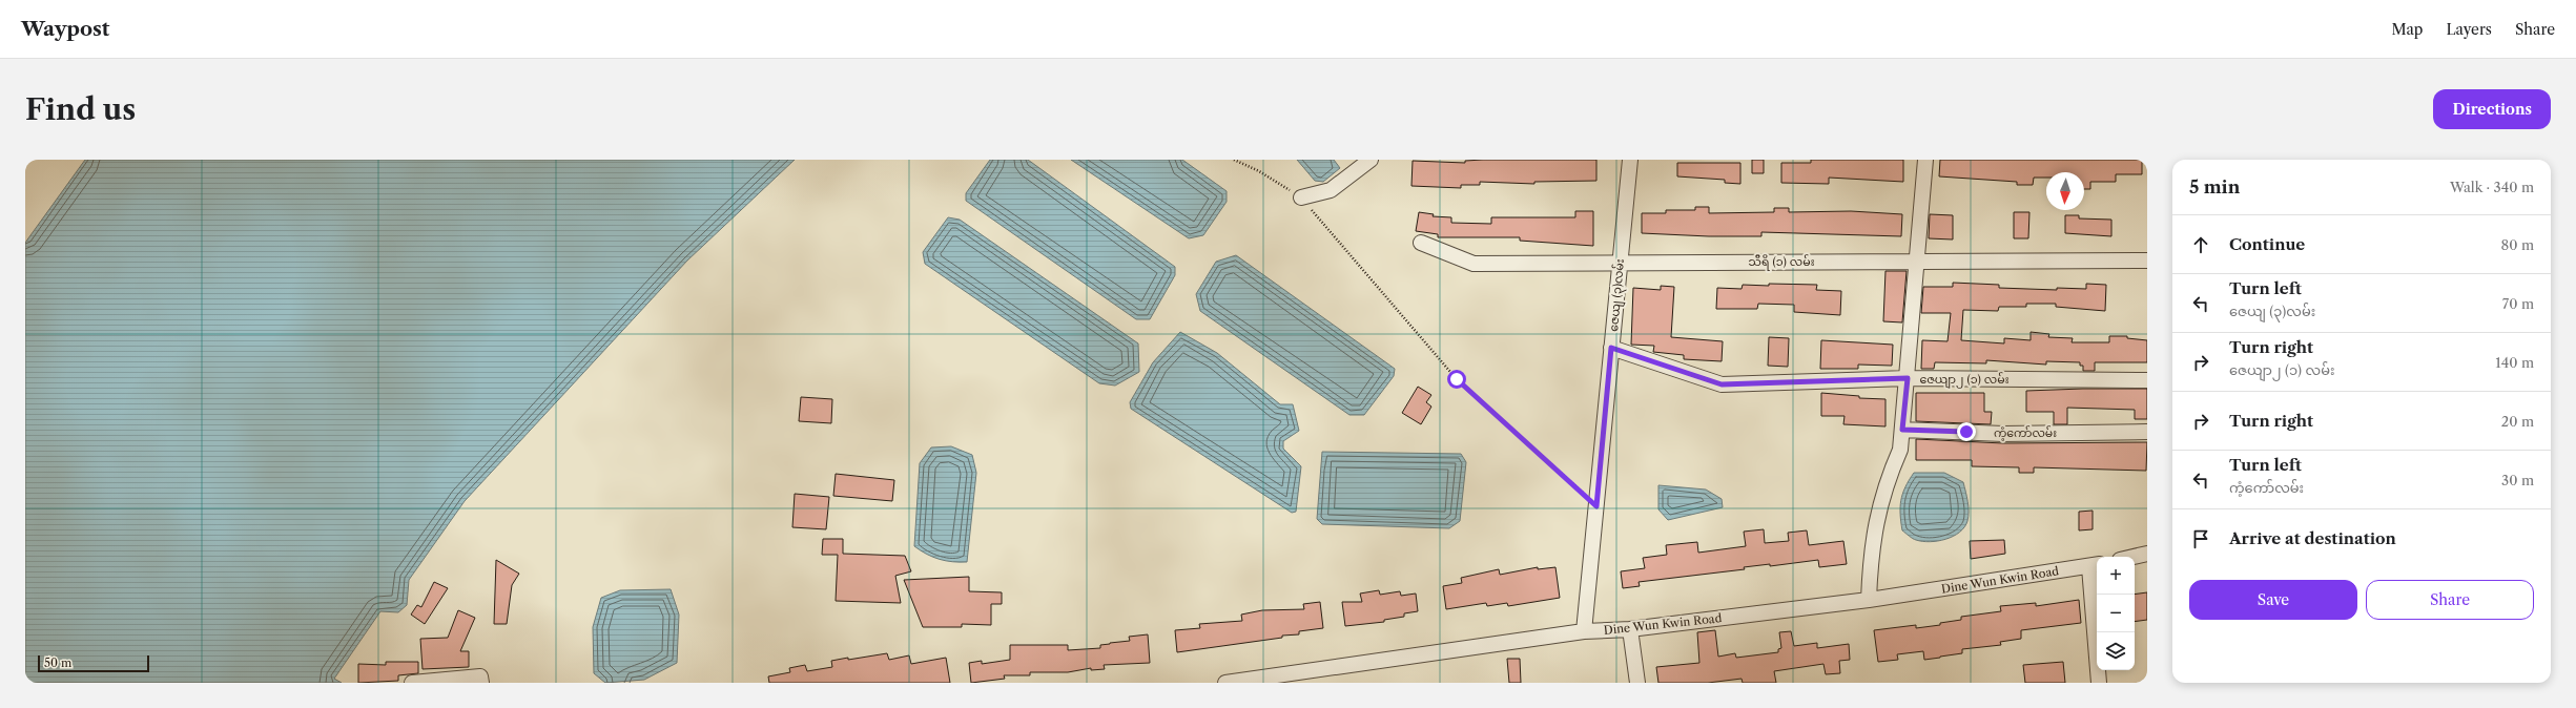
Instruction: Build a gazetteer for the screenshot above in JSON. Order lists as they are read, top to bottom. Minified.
{"streets":{"street":["သီရိ (၁) လမ်း","ဇေယျ (၃)လမ်း","ဇေယျာ၂ (၁) လမ်း","ကံ့ကော်လမ်း","Dine Wun Kwin Road"]},"crossings":[["သီရိ (၁) လမ်း","ဇေယျ (၃)လမ်း"],["ဇေယျ (၃)လမ်း","ဇေယျာ၂ (၁) လမ်း"],["ဇေယျ (၃)လမ်း","Dine Wun Kwin Road"]],"scale_bar":"50 m","north":"bottom","page":{"header":"Waypost","nav":["Map","Layers","Share"],"buttons":["Directions",["Save","Share"]],"title":"Find us","heading":["5 min","Walk · 340 m"],"list":[["Continue","80 m"],["Turn left","ဇေယျ (၃)လမ်း","70 m"],["Turn right","ဇေယျာ၂ (၁) လမ်း","140 m"],["Turn right","20 m"],["Turn left","ကံ့ကော်လမ်း","30 m"],"Arrive at destination"],"map_buttons":["+","−"],"scale":"50 m"}}
